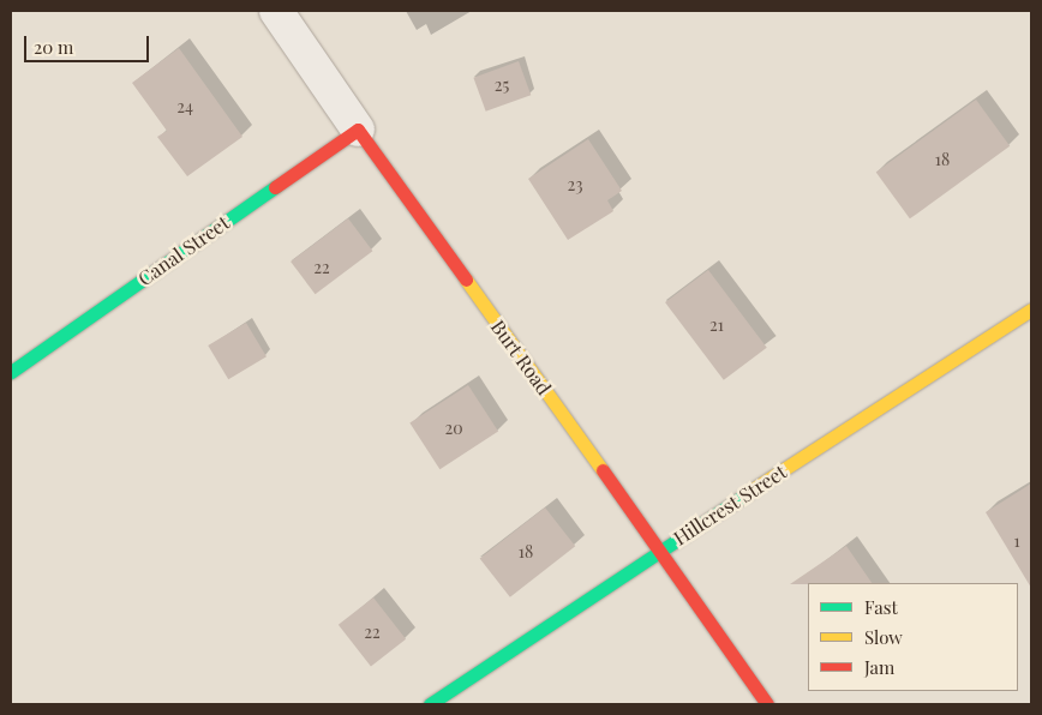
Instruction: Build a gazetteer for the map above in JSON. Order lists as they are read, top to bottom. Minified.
{"streets":{"street":["Canal Street","Burt Road","Hillcrest Street"]},"crossings":[["Canal Street","Burt Road"],["Burt Road","Hillcrest Street"]],"house_numbers":["25","24","18","23","22","21","20","1","18","22"],"legend":["Fast","Slow","Jam"],"scale_bar":"20 m"}
